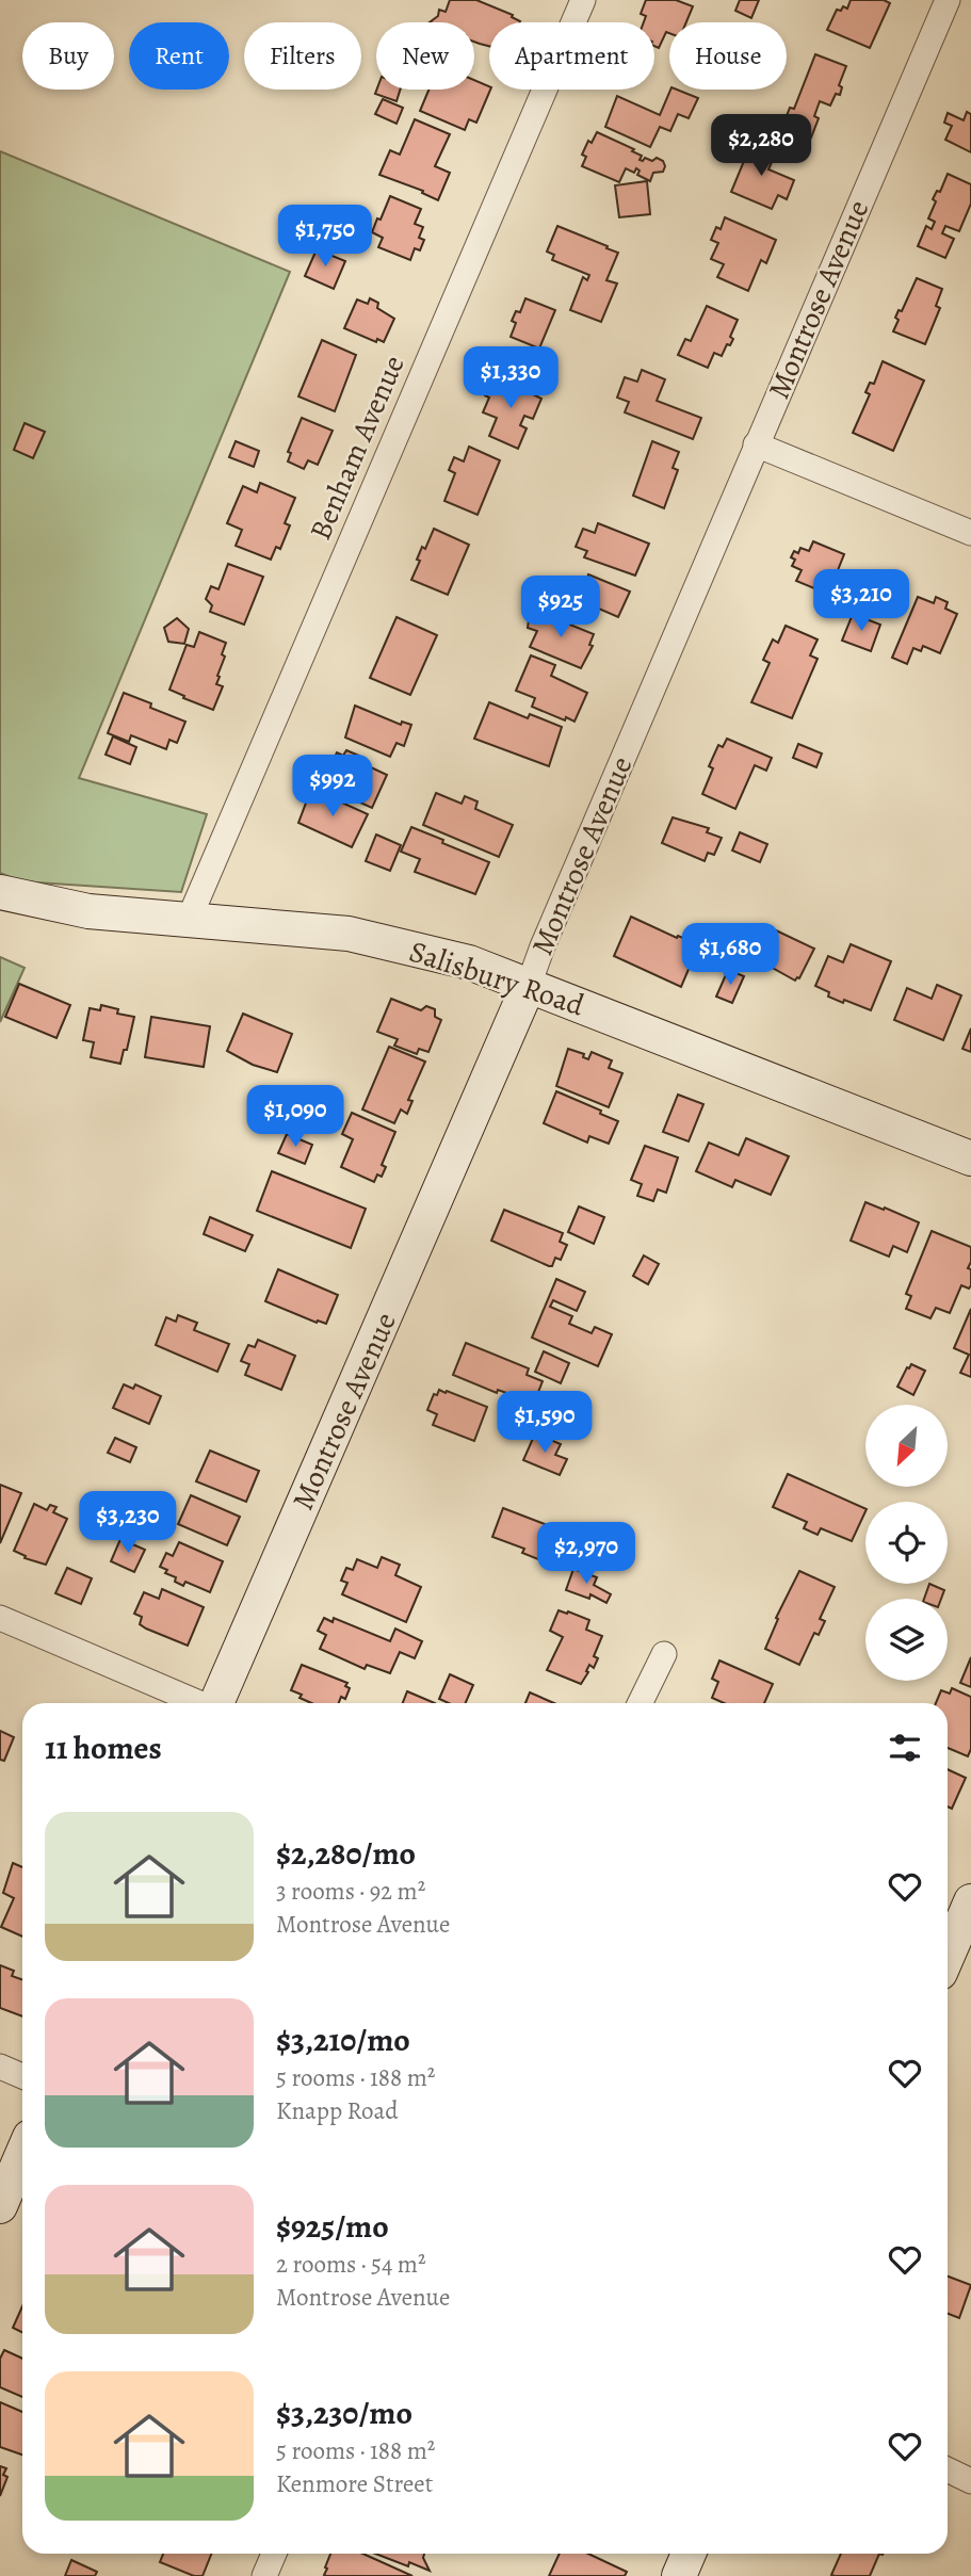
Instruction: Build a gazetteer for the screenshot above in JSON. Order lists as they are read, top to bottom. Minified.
{"streets":{"street":["Montrose Avenue","Benham Avenue","Salisbury Road"]},"crossings":[["Montrose Avenue","Salisbury Road"],["Benham Avenue","Salisbury Road"]],"north":"bottom left","page":{"chip":["Buy","Rent","Filters","New","Apartment","House"],"price":["$2,280","$1,750","$1,330","$3,210","$925","$992","$1,680","$1,090","$1,590","$3,230","$2,970"],"heading":"11 homes","list":[{"name":"$2,280/mo","note":"3 rooms · 92 m² · Montrose Avenue"},{"name":"$3,210/mo","note":"5 rooms · 188 m² · Knapp Road"},{"name":"$925/mo","note":"2 rooms · 54 m² · Montrose Avenue"},{"name":"$3,230/mo","note":"5 rooms · 188 m² · Kenmore Street"}]}}
